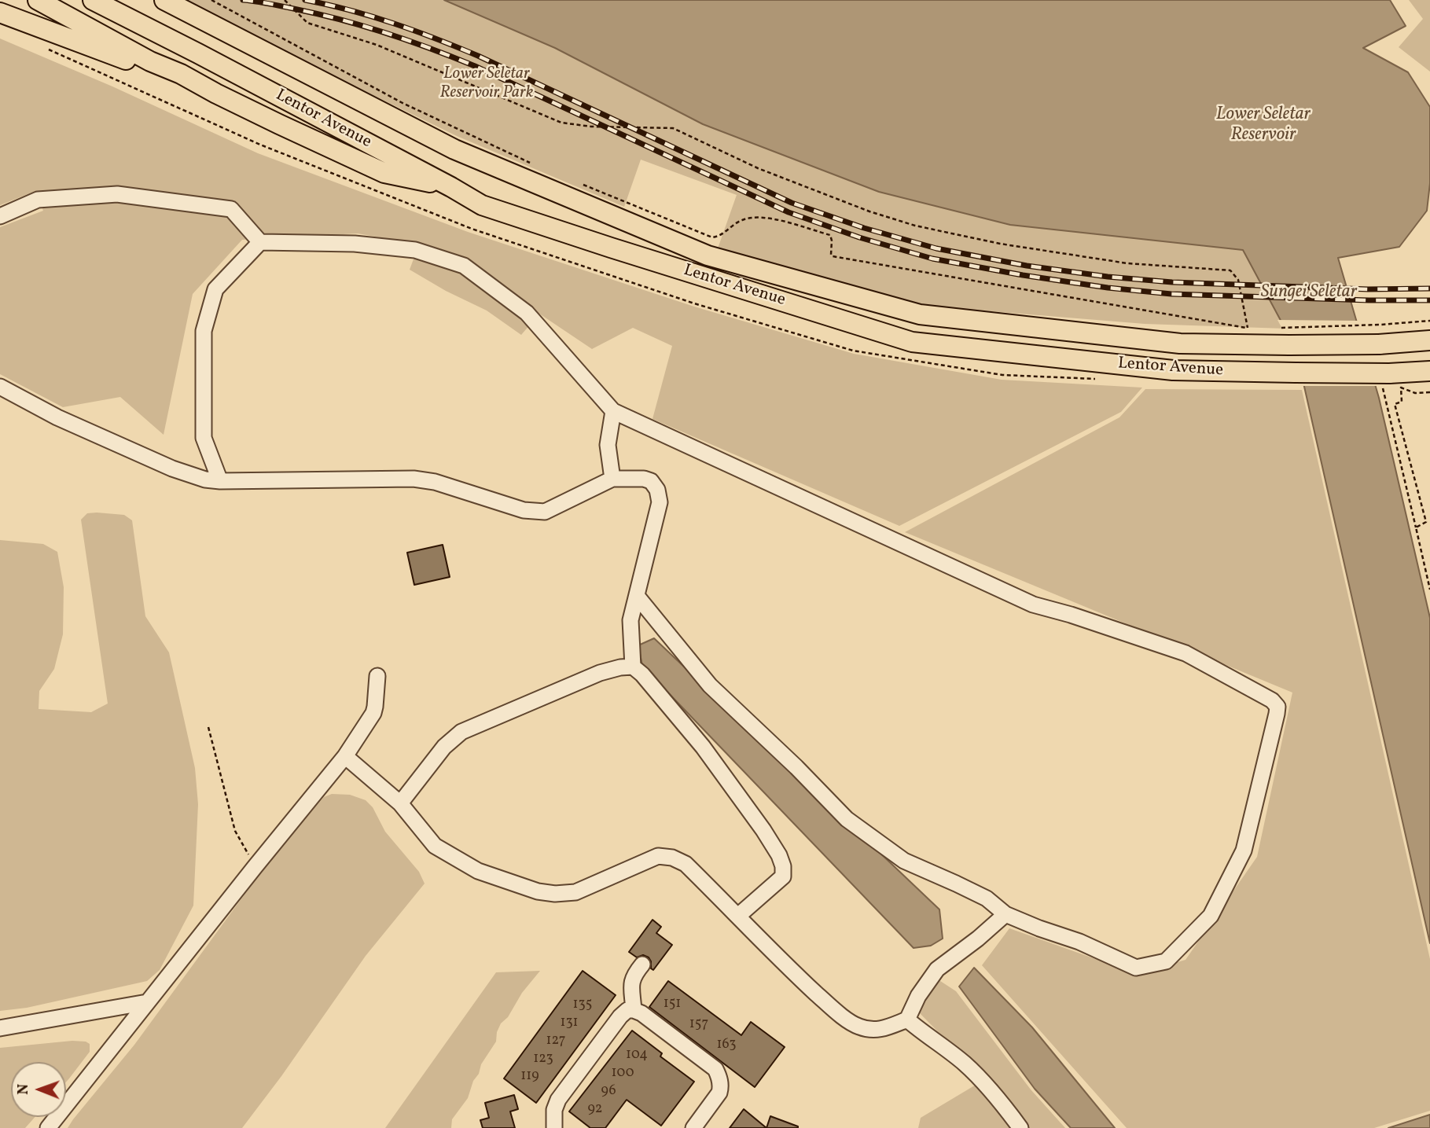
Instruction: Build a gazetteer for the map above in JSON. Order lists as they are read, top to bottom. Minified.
{"streets":{"main road":["Lentor Avenue"]},"water":["Lower Seletar Reservoir","Sungei Seletar"],"parks":["Lower Seletar Reservoir Park"],"house_numbers":["151","135","131","157","127","163","104","123","100","119","96","92"],"north":"left"}
